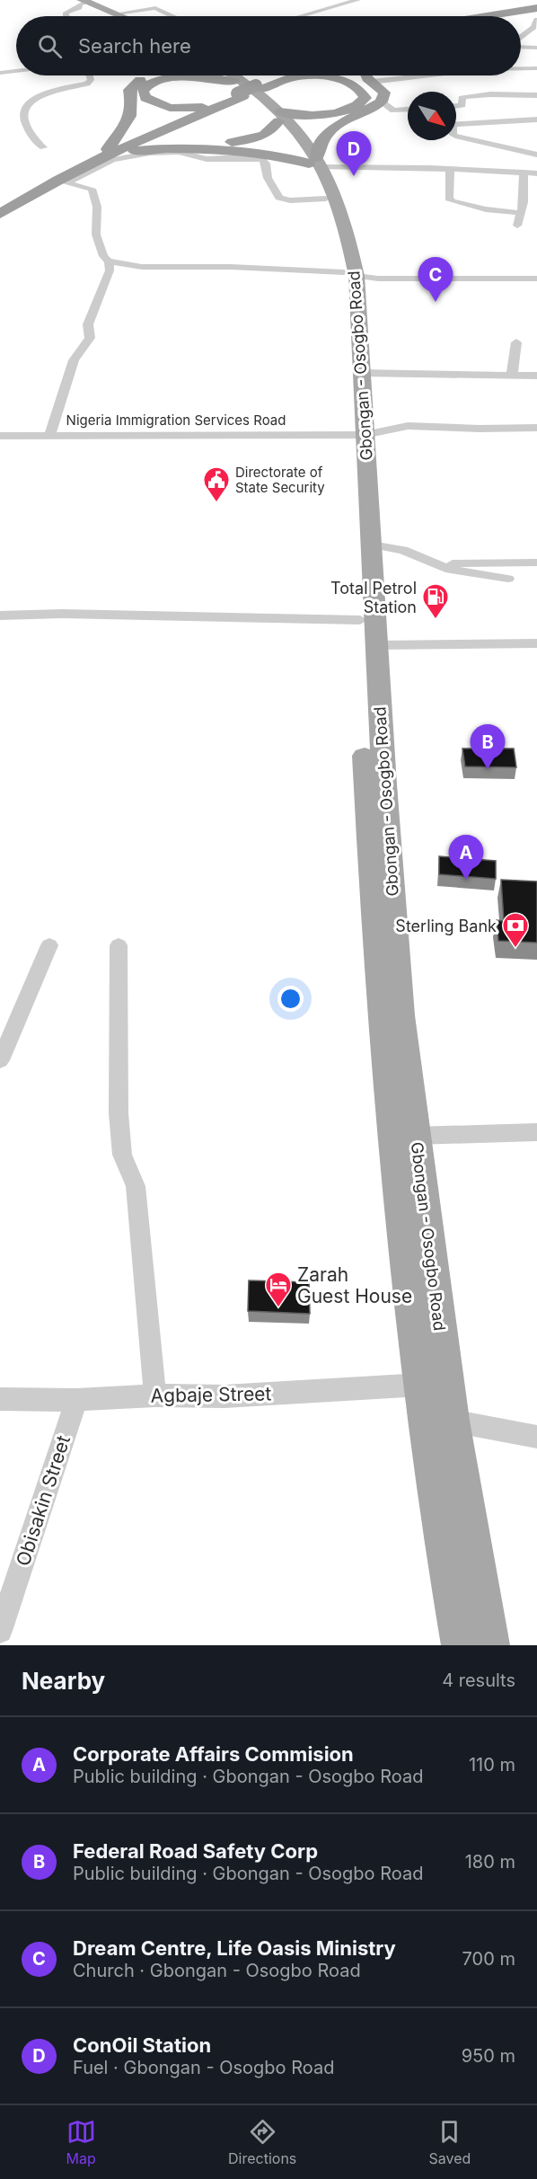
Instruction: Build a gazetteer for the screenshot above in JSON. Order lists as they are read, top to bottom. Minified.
{"streets":{"main road":["Gbongan - Osogbo Road"],"street":["Nigeria Immigration Services Road","Agbaje Street","Obisakin Street"]},"crossings":[["Gbongan - Osogbo Road","Nigeria Immigration Services Road"],["Gbongan - Osogbo Road","Agbaje Street"],["Agbaje Street","Obisakin Street"]],"places":{"public building":["Directorate of State Security"],"fuel station":["Total Petrol Station"],"bank":["Sterling Bank"],"hotel":["Zarah Guest House"]},"north":"bottom right","page":{"search":"Search here","pins":["D","C","B","A"],"heading":["Nearby","4 results"],"list":[{"mark":"A","name":"Corporate Affairs Commision","note":"Public building · Gbongan - Osogbo Road","value":"110 m"},{"mark":"B","name":"Federal Road Safety Corp","note":"Public building · Gbongan - Osogbo Road","value":"180 m"},{"mark":"C","name":"Dream Centre, Life Oasis Ministry","note":"Church · Gbongan - Osogbo Road","value":"700 m"},{"mark":"D","name":"ConOil Station","note":"Fuel · Gbongan - Osogbo Road","value":"950 m"}],"nav":["Map","Directions","Saved"]}}
